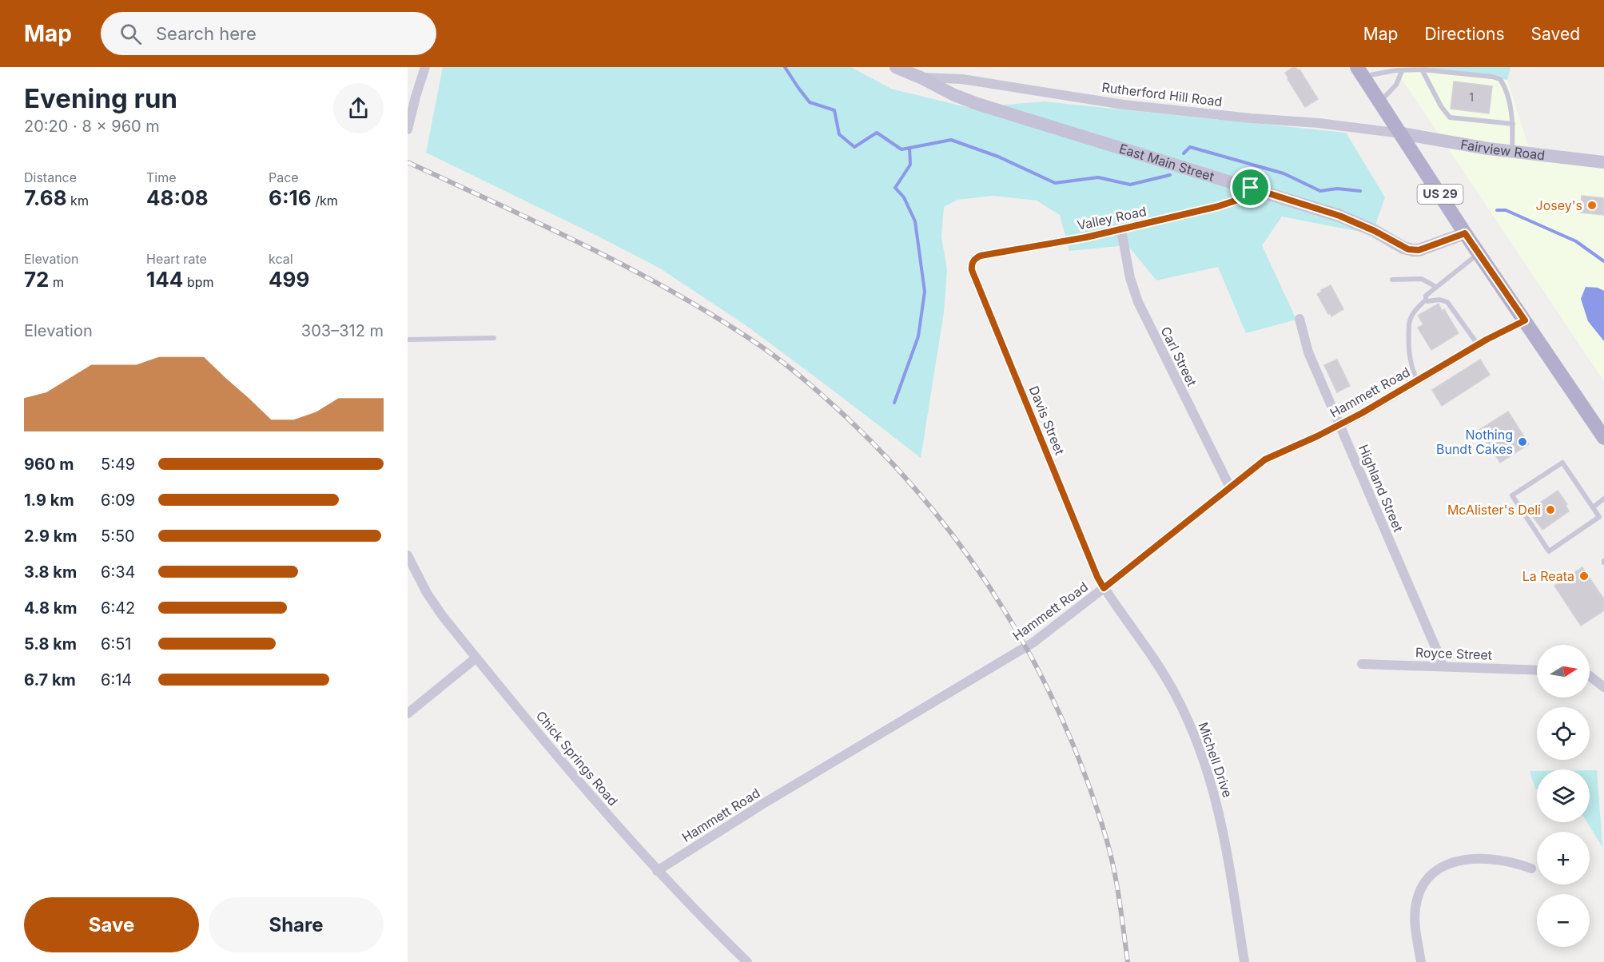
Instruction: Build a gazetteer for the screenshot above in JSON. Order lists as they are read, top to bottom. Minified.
{"streets":{"main road":["US 29"],"street":["Rutherford Hill Road","Fairview Road","East Main Street","Valley Road","Carl Street","Hammett Road","Davis Street","Highland Street","Royce Street","Chick Springs Road","Michell Drive"]},"crossings":[["Rutherford Hill Road","Fairview Road"],["Rutherford Hill Road","East Main Street"],["Rutherford Hill Road","US 29"],["Fairview Road","US 29"],["East Main Street","US 29"],["East Main Street","Valley Road"],["US 29","Hammett Road"],["Valley Road","Carl Street"],["Valley Road","Davis Street"],["Carl Street","Hammett Road"],["Hammett Road","Davis Street"],["Hammett Road","Highland Street"],["Hammett Road","Chick Springs Road"],["Hammett Road","Michell Drive"],["Davis Street","Michell Drive"],["Highland Street","Royce Street"]],"places":["Josey's","Nothing Bundt Cakes","McAlister's Deli","La Reata"],"house_numbers":["1"],"north":"right","page":{"header":"Map","search":"Search here","nav":["Map","Directions","Saved"],"heading":["Evening run","20:20 · 8 × 960 m"],"stats":[["Distance","7.68 km"],["Time","48:08"],["Pace","6:16 /km"],["Elevation","72 m"],["Heart rate","144 bpm"],["kcal","499"]],"chart":["Elevation","303–312 m"],"list":[{"name":"960 m","note":"5:49"},{"name":"1.9 km","note":"6:09"},{"name":"2.9 km","note":"5:50"},{"name":"3.8 km","note":"6:34"},{"name":"4.8 km","note":"6:42"},{"name":"5.8 km","note":"6:51"},{"name":"6.7 km","note":"6:14"}],"map_buttons":["+","−"],"buttons":["Save","Share"]}}
